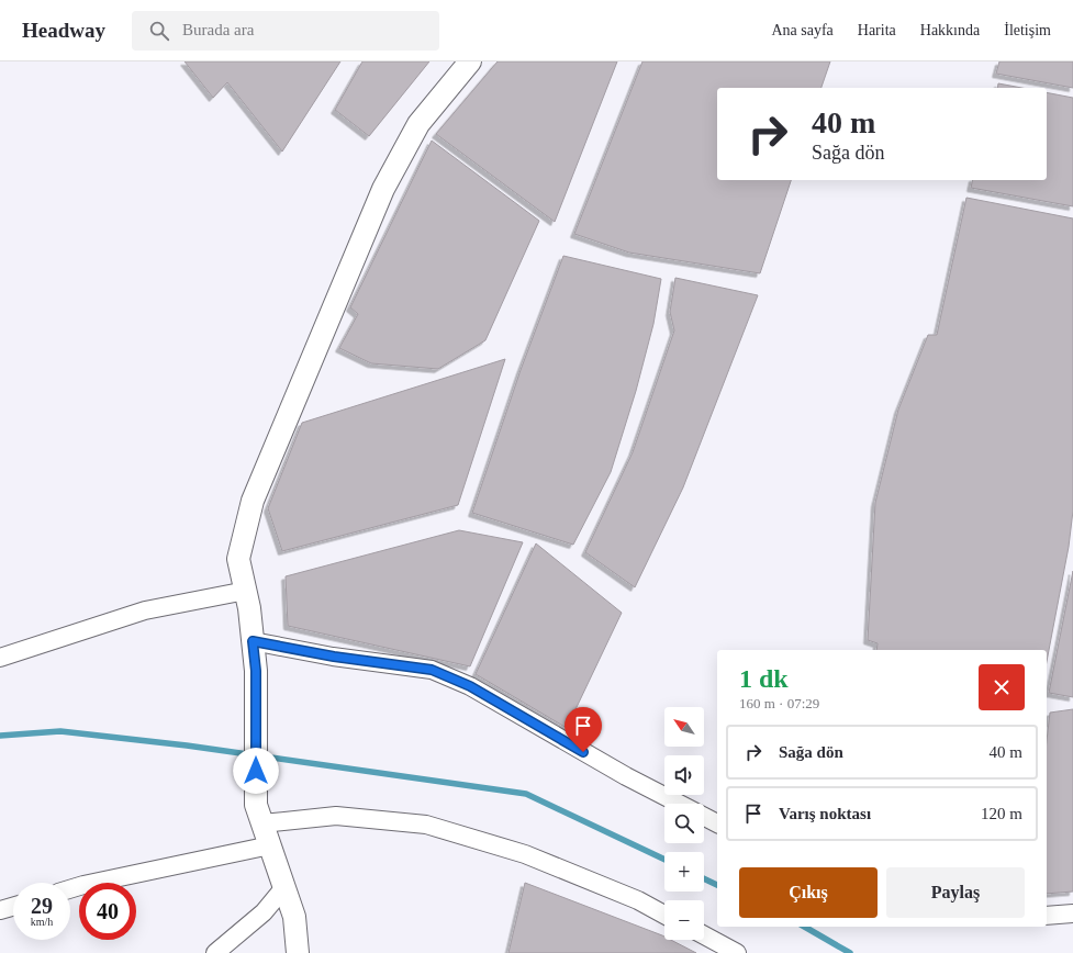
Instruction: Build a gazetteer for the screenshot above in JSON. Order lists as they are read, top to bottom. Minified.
{"north":"top left","page":{"header":"Headway","search":"Burada ara","nav":["Ana sayfa","Harita","Hakkında","İletişim"],"turn":["40 m","Sağa dön"],"heading":["1 dk","160 m · 07:29"],"map_buttons":["+","−"],"list":[{"name":"Sağa dön","value":"40 m"},{"name":"Varış noktası","value":"120 m"}],"buttons":["Çıkış","Paylaş"],"speed":"29 km/h","limit":"40"}}
